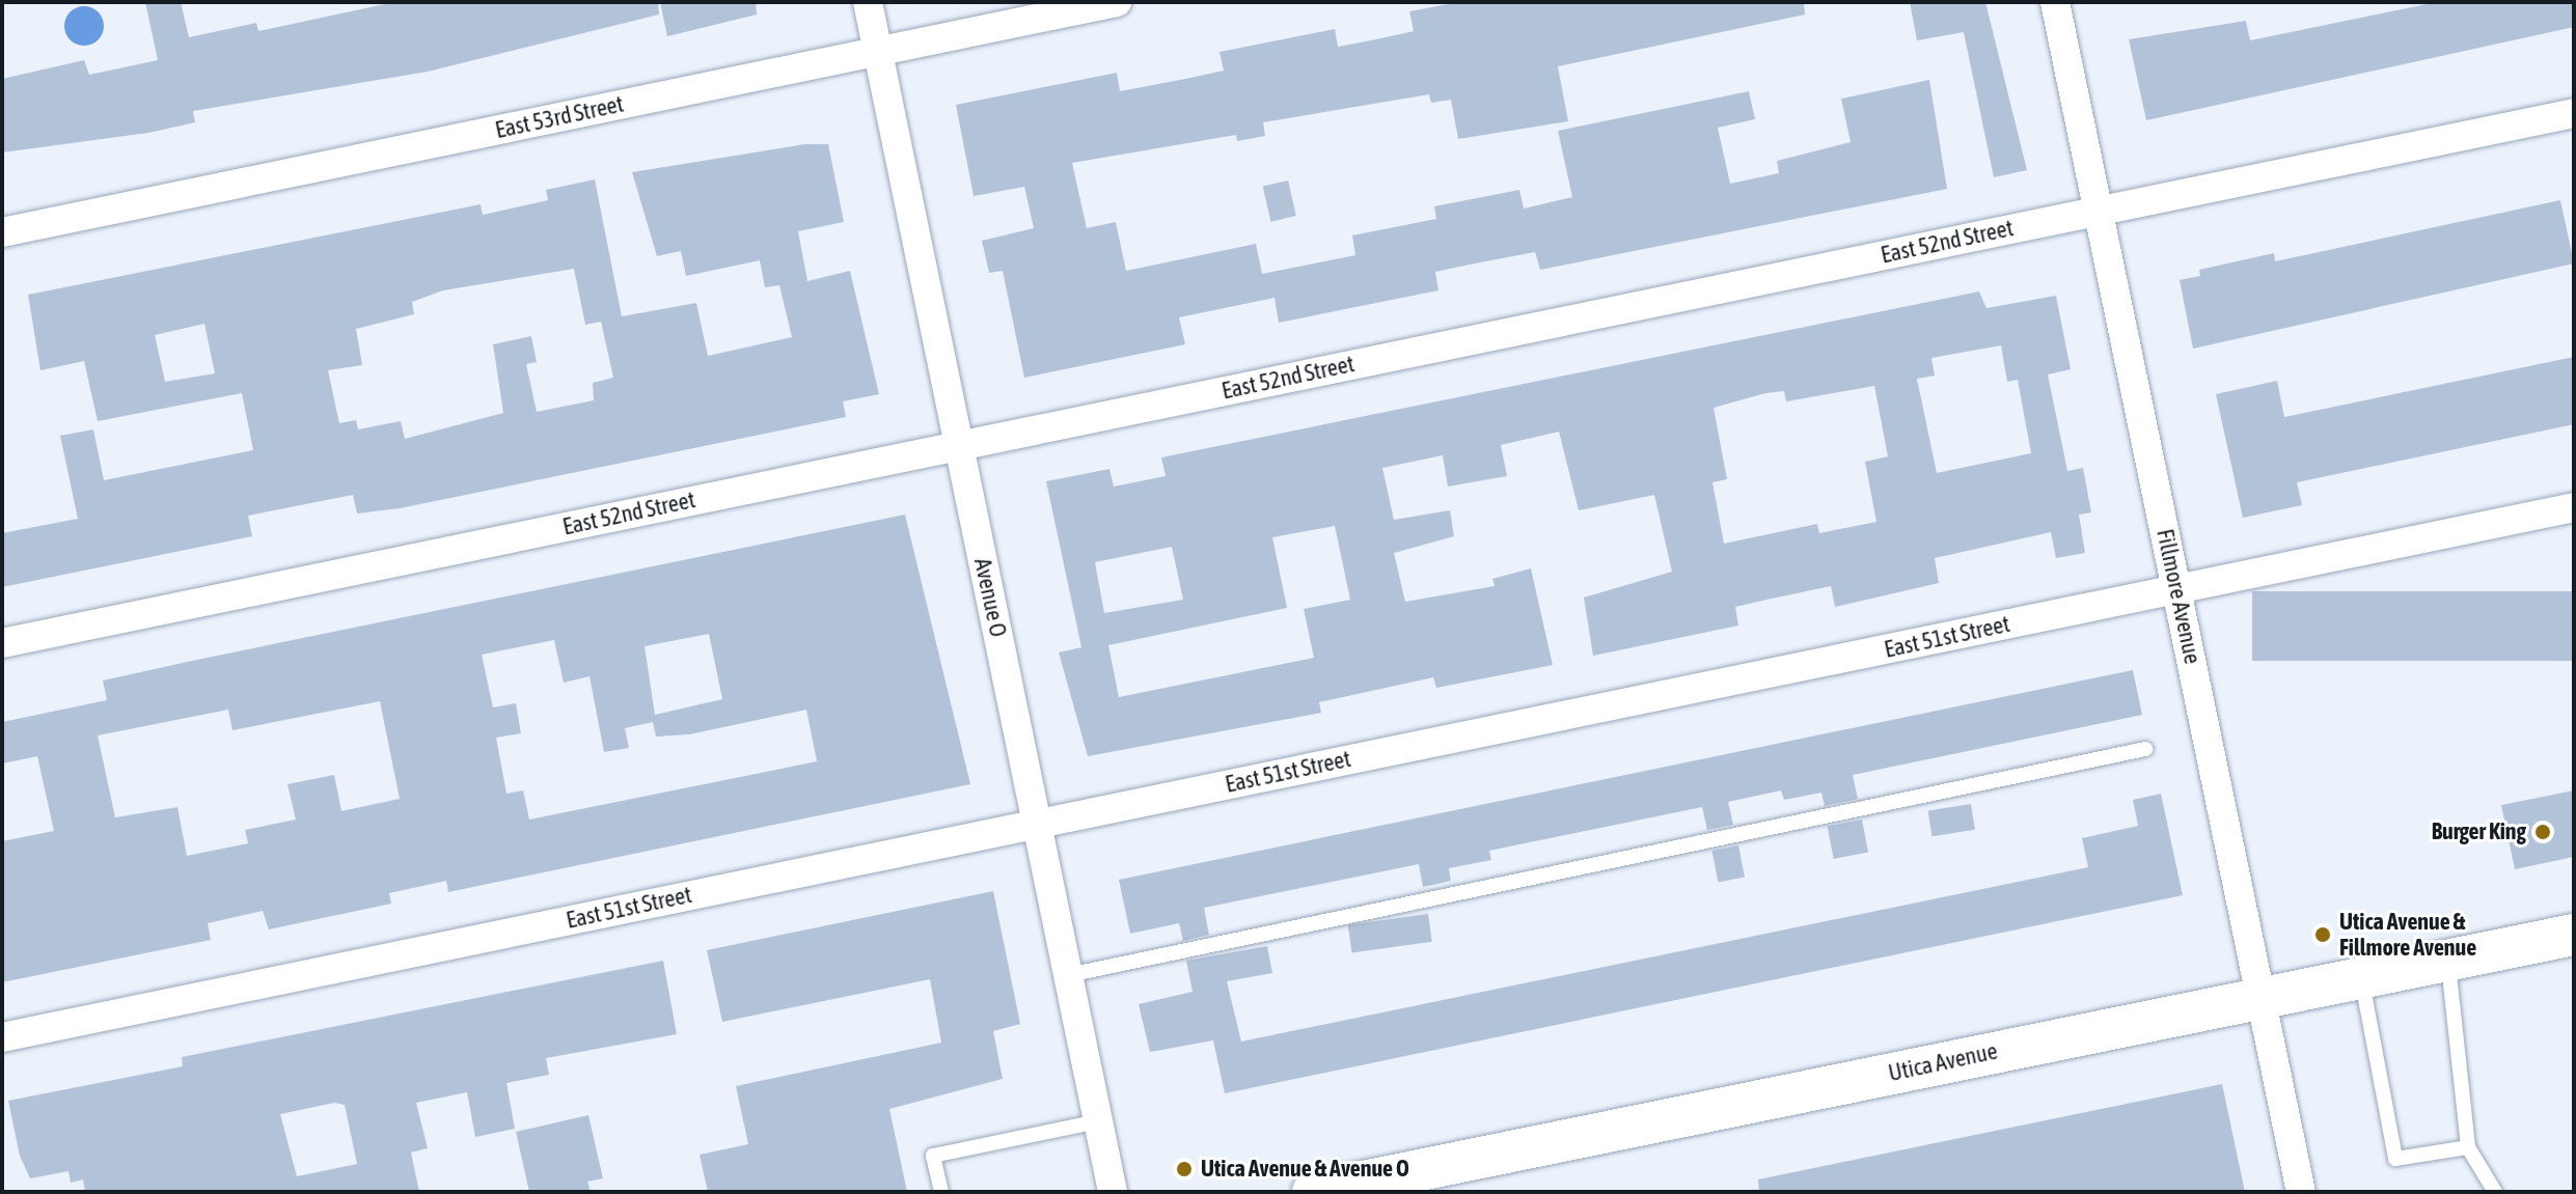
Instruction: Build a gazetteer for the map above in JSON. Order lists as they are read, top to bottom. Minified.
{"streets":{"main road":["Utica Avenue"],"street":["East 53rd Street","East 52nd Street","Fillmore Avenue","Avenue O","East 51st Street"]},"crossings":[["East 53rd Street","Avenue O"],["East 52nd Street","Fillmore Avenue"],["East 52nd Street","Avenue O"],["Fillmore Avenue","East 51st Street"],["Fillmore Avenue","Utica Avenue"],["Avenue O","East 51st Street"]],"places":["Burger King","Utica Avenue & Fillmore Avenue","Utica Avenue & Avenue O"]}
